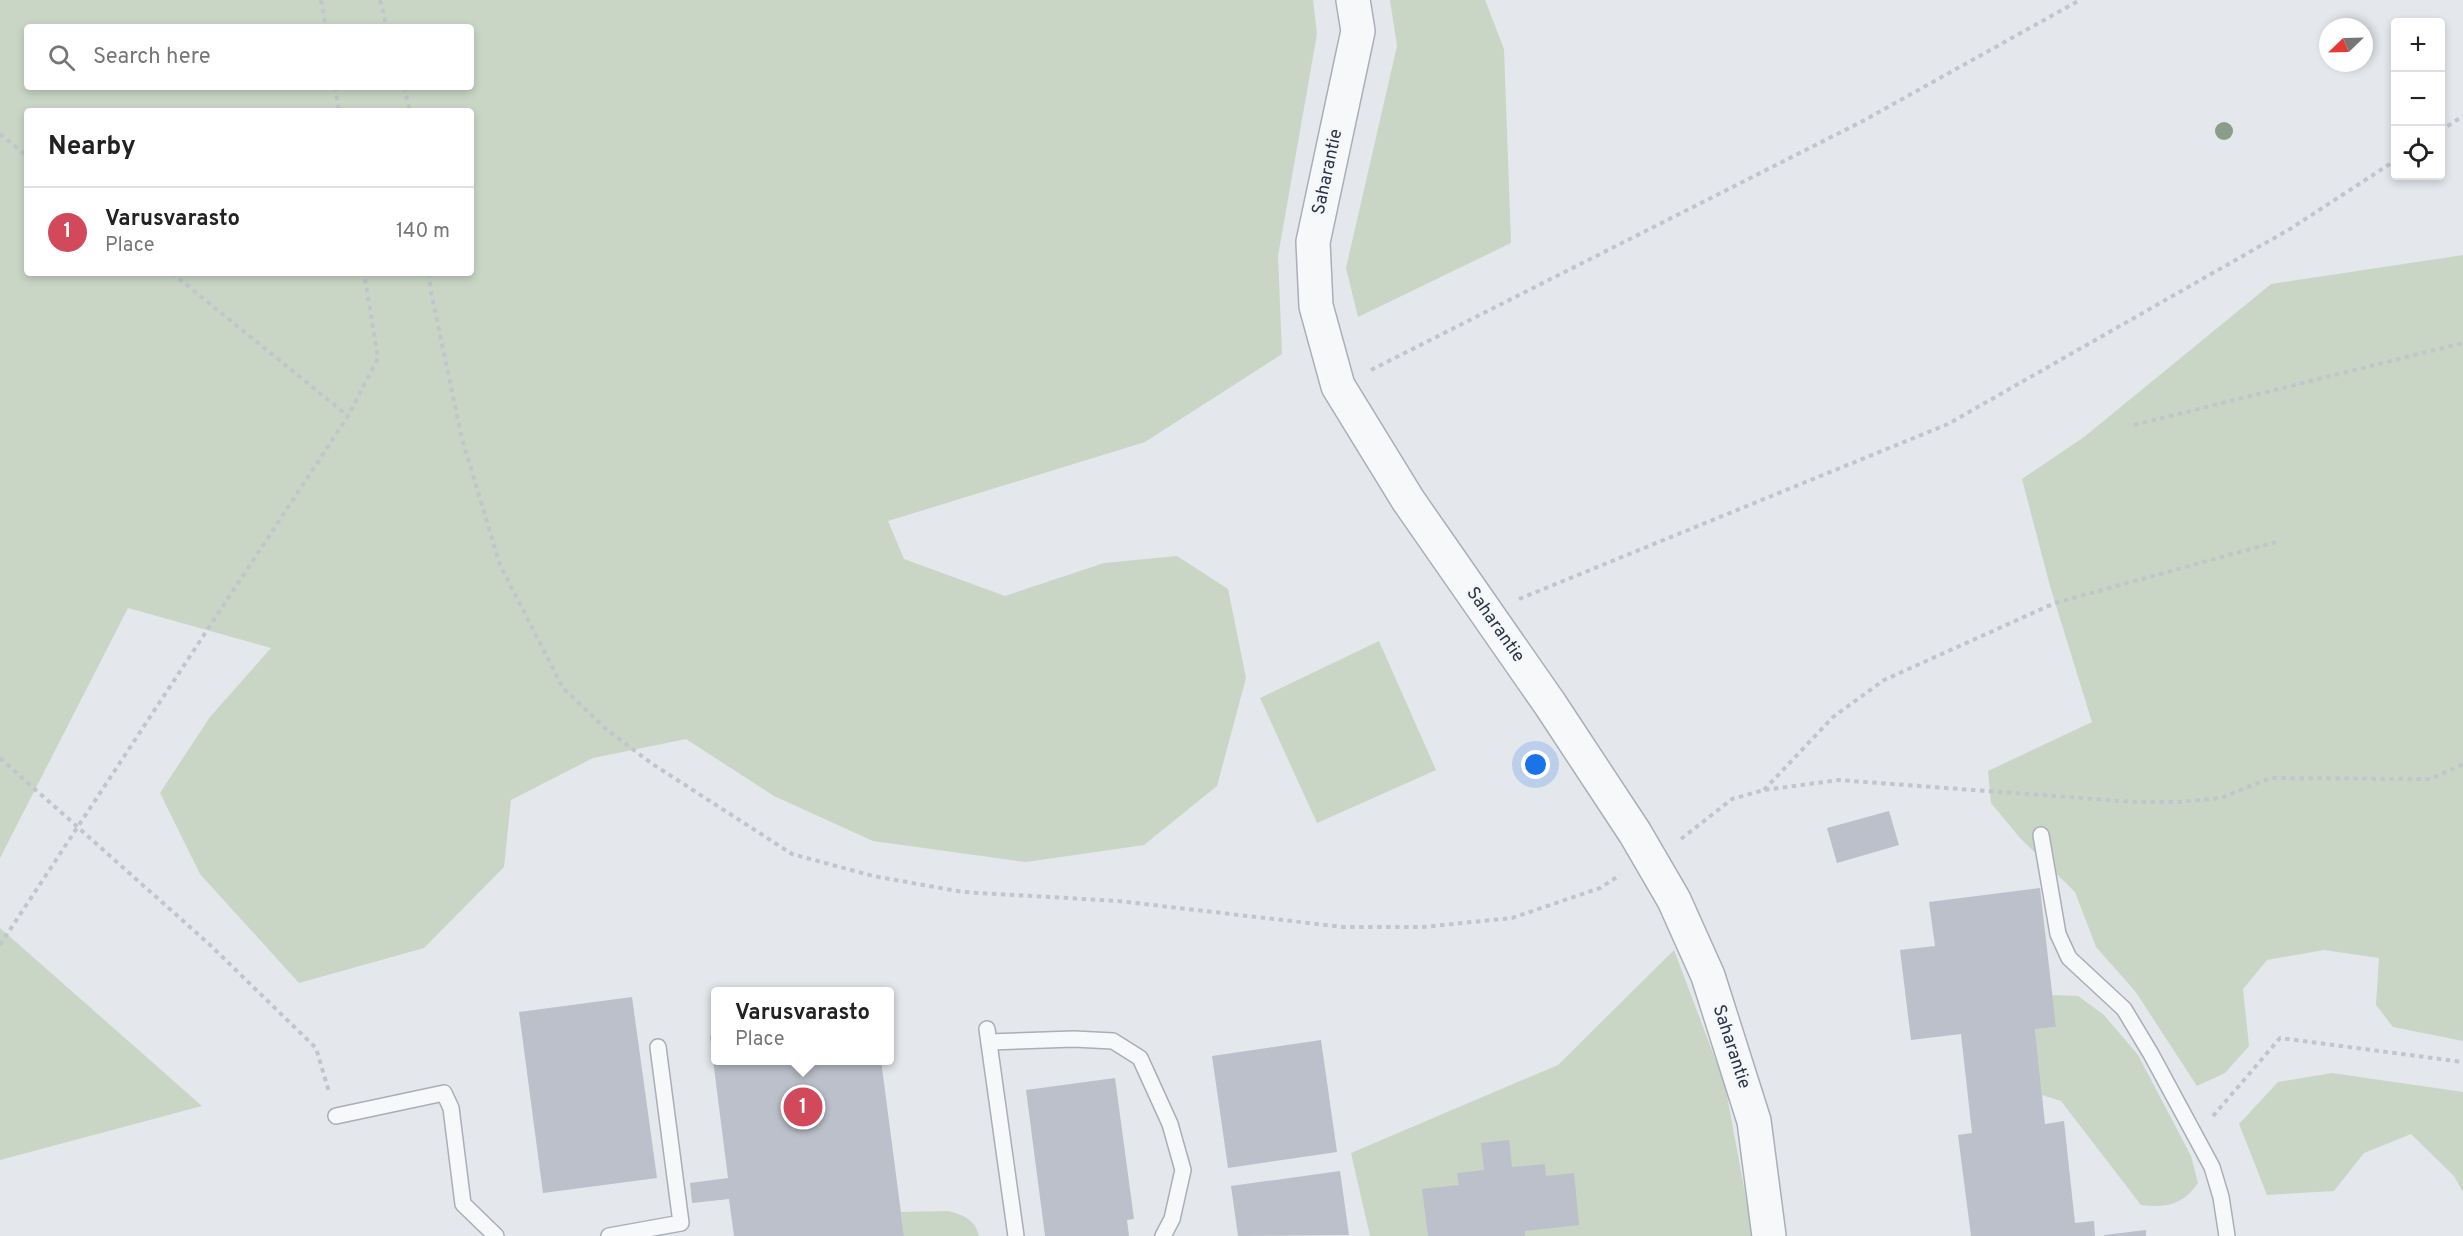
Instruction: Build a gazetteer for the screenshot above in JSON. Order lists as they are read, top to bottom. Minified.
{"streets":{"street":["Saharantie"]},"north":"bottom left","page":{"map_buttons":["+","−"],"search":"Search here","heading":"Nearby","list":[{"mark":"1","name":"Varusvarasto","note":"Place","value":"140 m"}],"popup":["Varusvarasto","Place"],"pins":"1"}}
